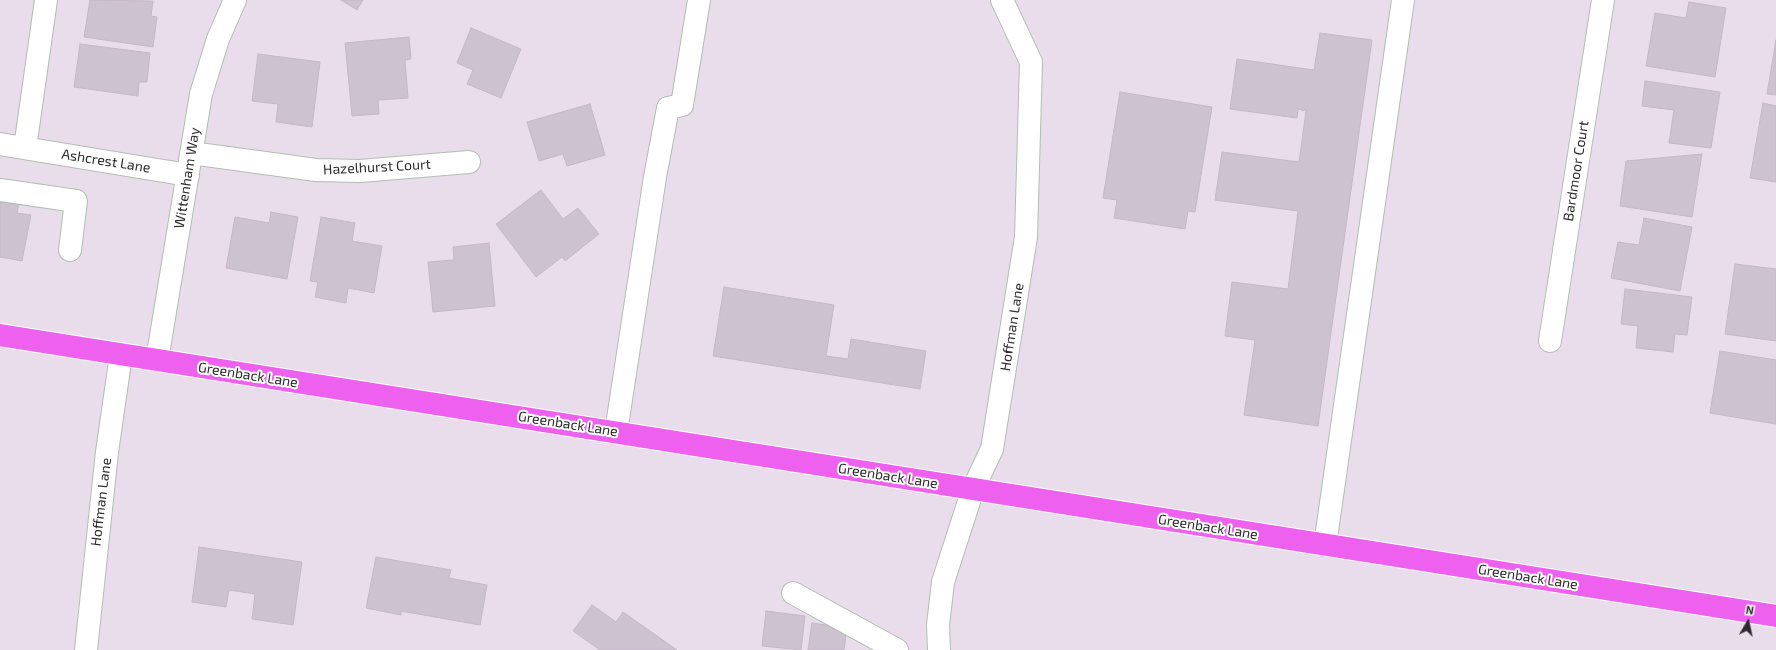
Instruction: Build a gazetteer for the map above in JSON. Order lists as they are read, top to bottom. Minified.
{"streets":{"main road":["Greenback Lane"],"street":["Ashcrest Lane","Hazelhurst Court","Bardmoor Court","Wittenham Way","Hoffman Lane"]},"crossings":[["Ashcrest Lane","Wittenham Way"],["Hazelhurst Court","Wittenham Way"],["Wittenham Way","Greenback Lane"],["Hoffman Lane","Greenback Lane"]],"north":"top"}
